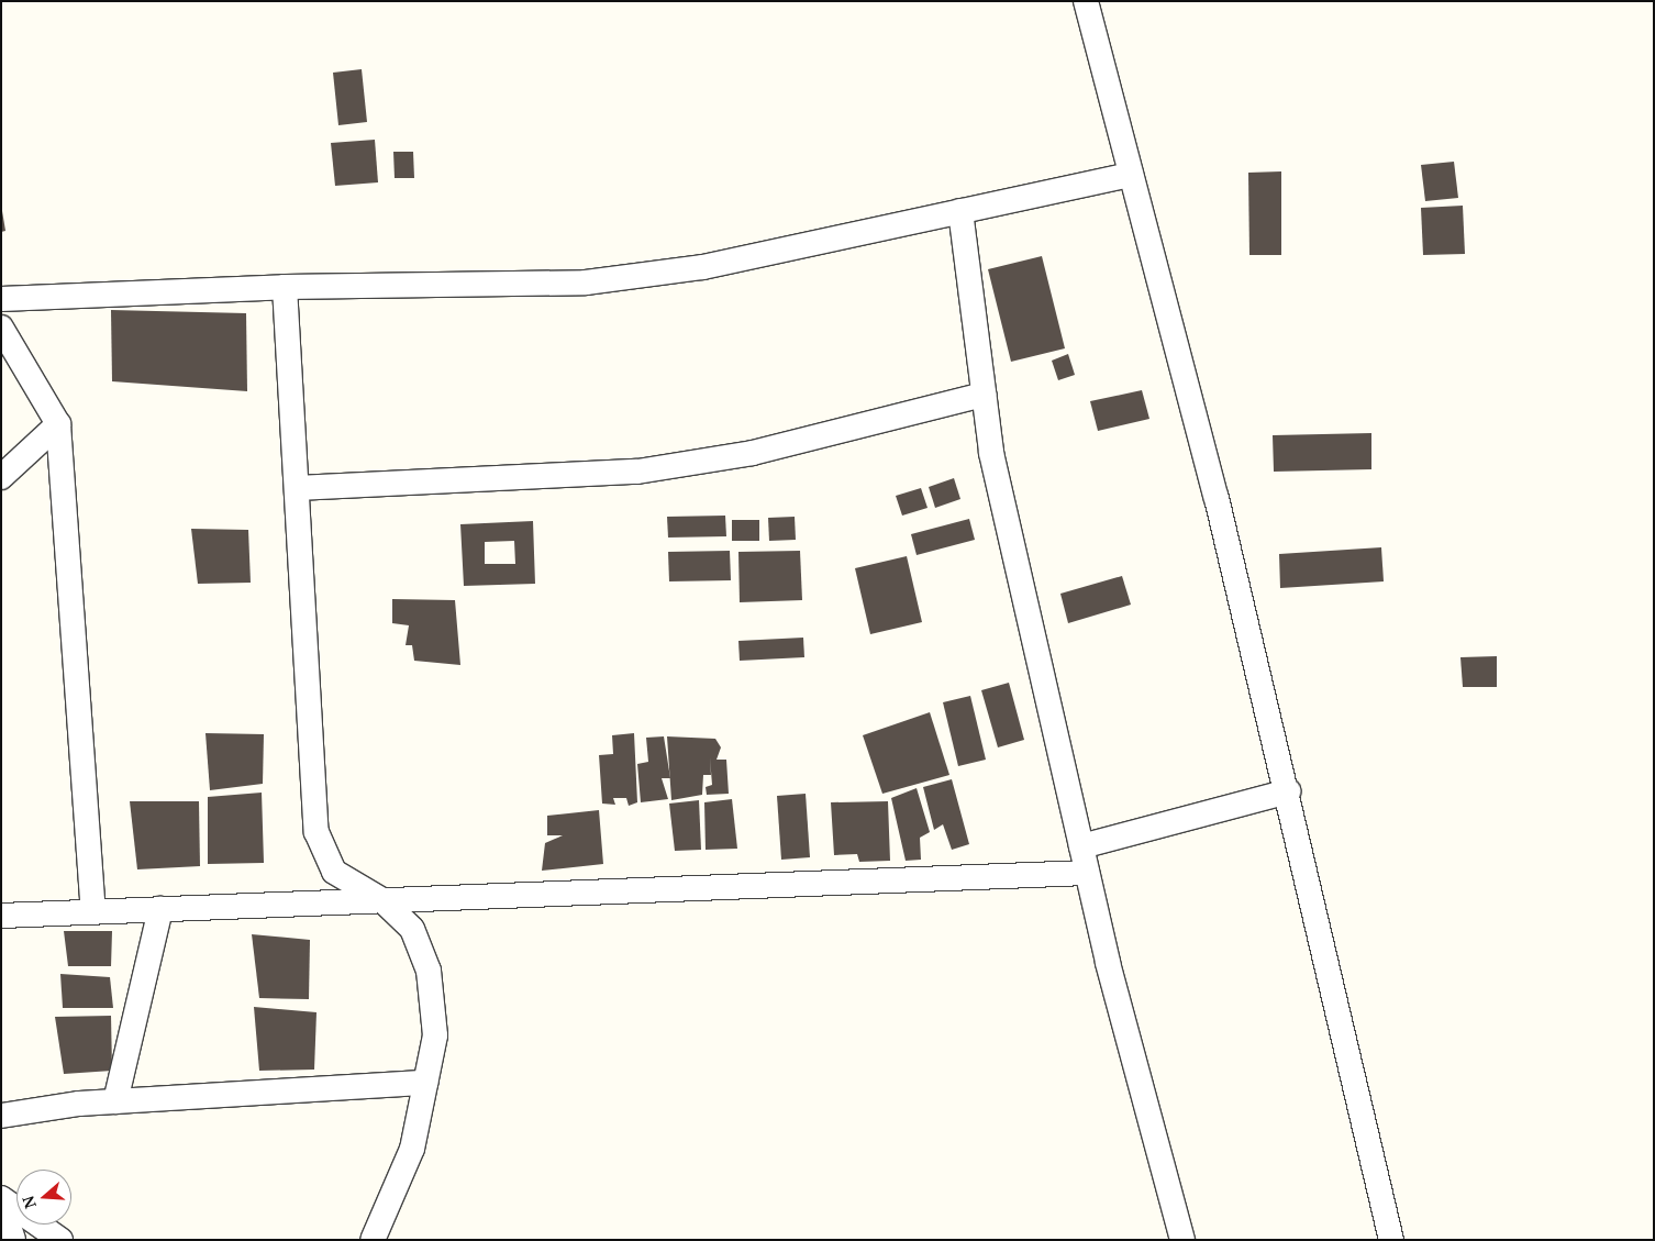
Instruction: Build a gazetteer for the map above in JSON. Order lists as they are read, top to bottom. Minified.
{"north":"left"}
